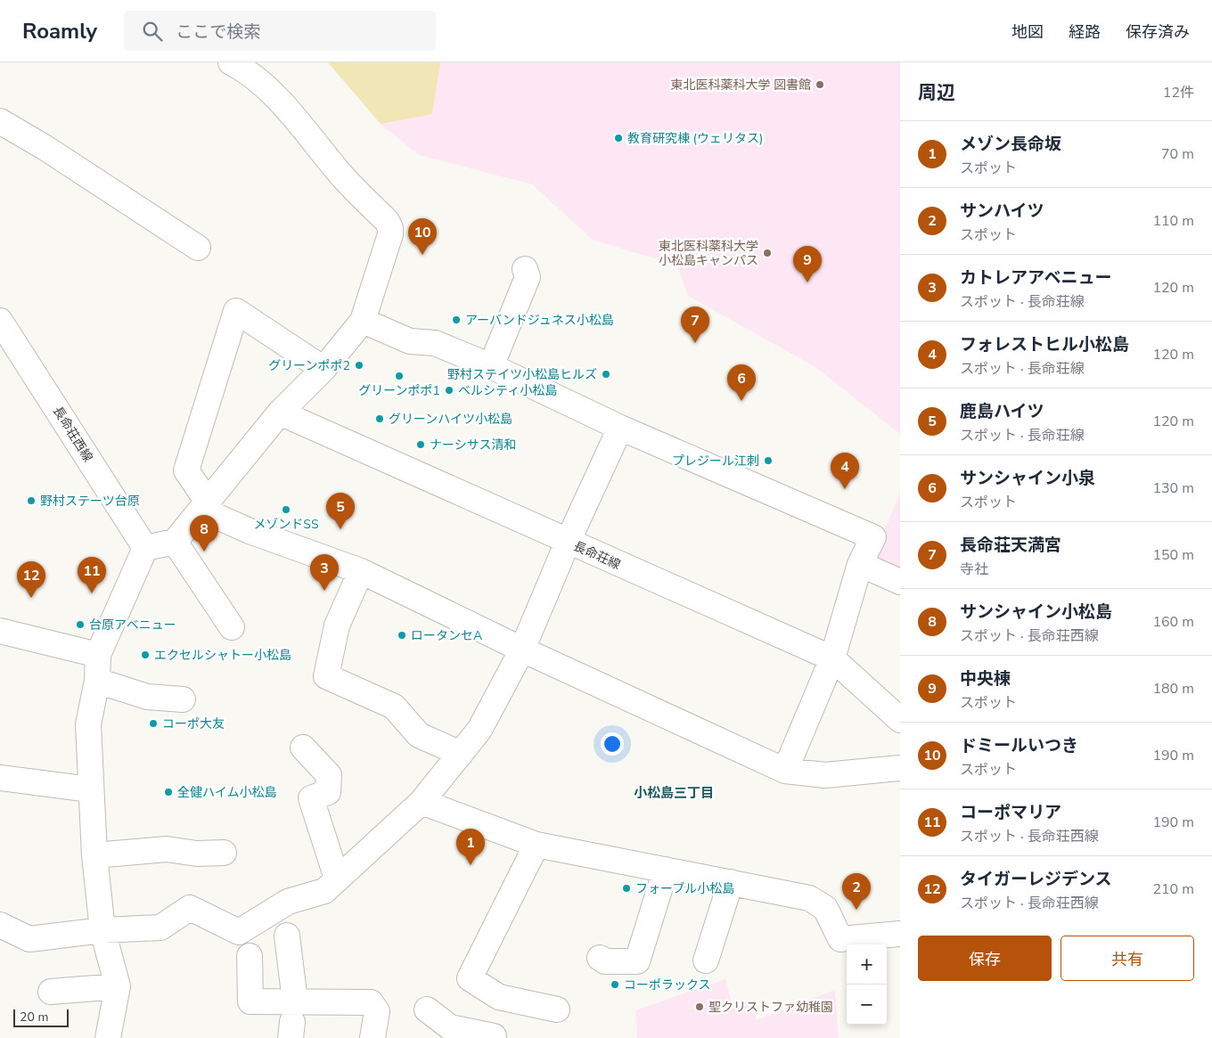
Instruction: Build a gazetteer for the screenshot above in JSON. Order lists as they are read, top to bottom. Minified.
{"streets":{"street":["長命荘西線","長命荘線"]},"districts":["小松島三丁目"],"places":["東北医科薬科大学 図書館","教育研究棟 (ウェリタス)","東北医科薬科大学 小松島キャンパス","アーバンドジュネス小松島","グリーンポポ2","野村ステイツ小松島ヒルズ","グリーンポポ1","ベルシティ小松島","グリーンハイツ小松島","ナーシサス清和","プレジール江刺","野村ステーツ台原","メゾンドSS","台原アベニュー","ロータンセA","エクセルシャトー小松島","コーポ大友","全健ハイム小松島","フォーブル小松島","コーポラックス","聖クリストファ幼稚園"],"scale_bar":"20 m","page":{"header":"Roamly","search":"ここで検索","nav":["地図","経路","保存済み"],"heading":["周辺","12件"],"list":[{"mark":"1","name":"メゾン長命坂","note":"スポット","value":"70 m"},{"mark":"2","name":"サンハイツ","note":"スポット","value":"110 m"},{"mark":"3","name":"カトレアアベニュー","note":"スポット · 長命荘線","value":"120 m"},{"mark":"4","name":"フォレストヒル小松島","note":"スポット · 長命荘線","value":"120 m"},{"mark":"5","name":"鹿島ハイツ","note":"スポット · 長命荘線","value":"120 m"},{"mark":"6","name":"サンシャイン小泉","note":"スポット","value":"130 m"},{"mark":"7","name":"長命荘天満宮","note":"寺社","value":"150 m"},{"mark":"8","name":"サンシャイン小松島","note":"スポット · 長命荘西線","value":"160 m"},{"mark":"9","name":"中央棟","note":"スポット","value":"180 m"},{"mark":"10","name":"ドミールいつき","note":"スポット","value":"190 m"},{"mark":"11","name":"コーポマリア","note":"スポット · 長命荘西線","value":"190 m"},{"mark":"12","name":"タイガーレジデンス","note":"スポット · 長命荘西線","value":"210 m"}],"pins":["10","9","7","6","4","5","8","3","11","12","1","2"],"buttons":["保存","共有"],"map_buttons":["+","−"],"scale":"20 m"}}
